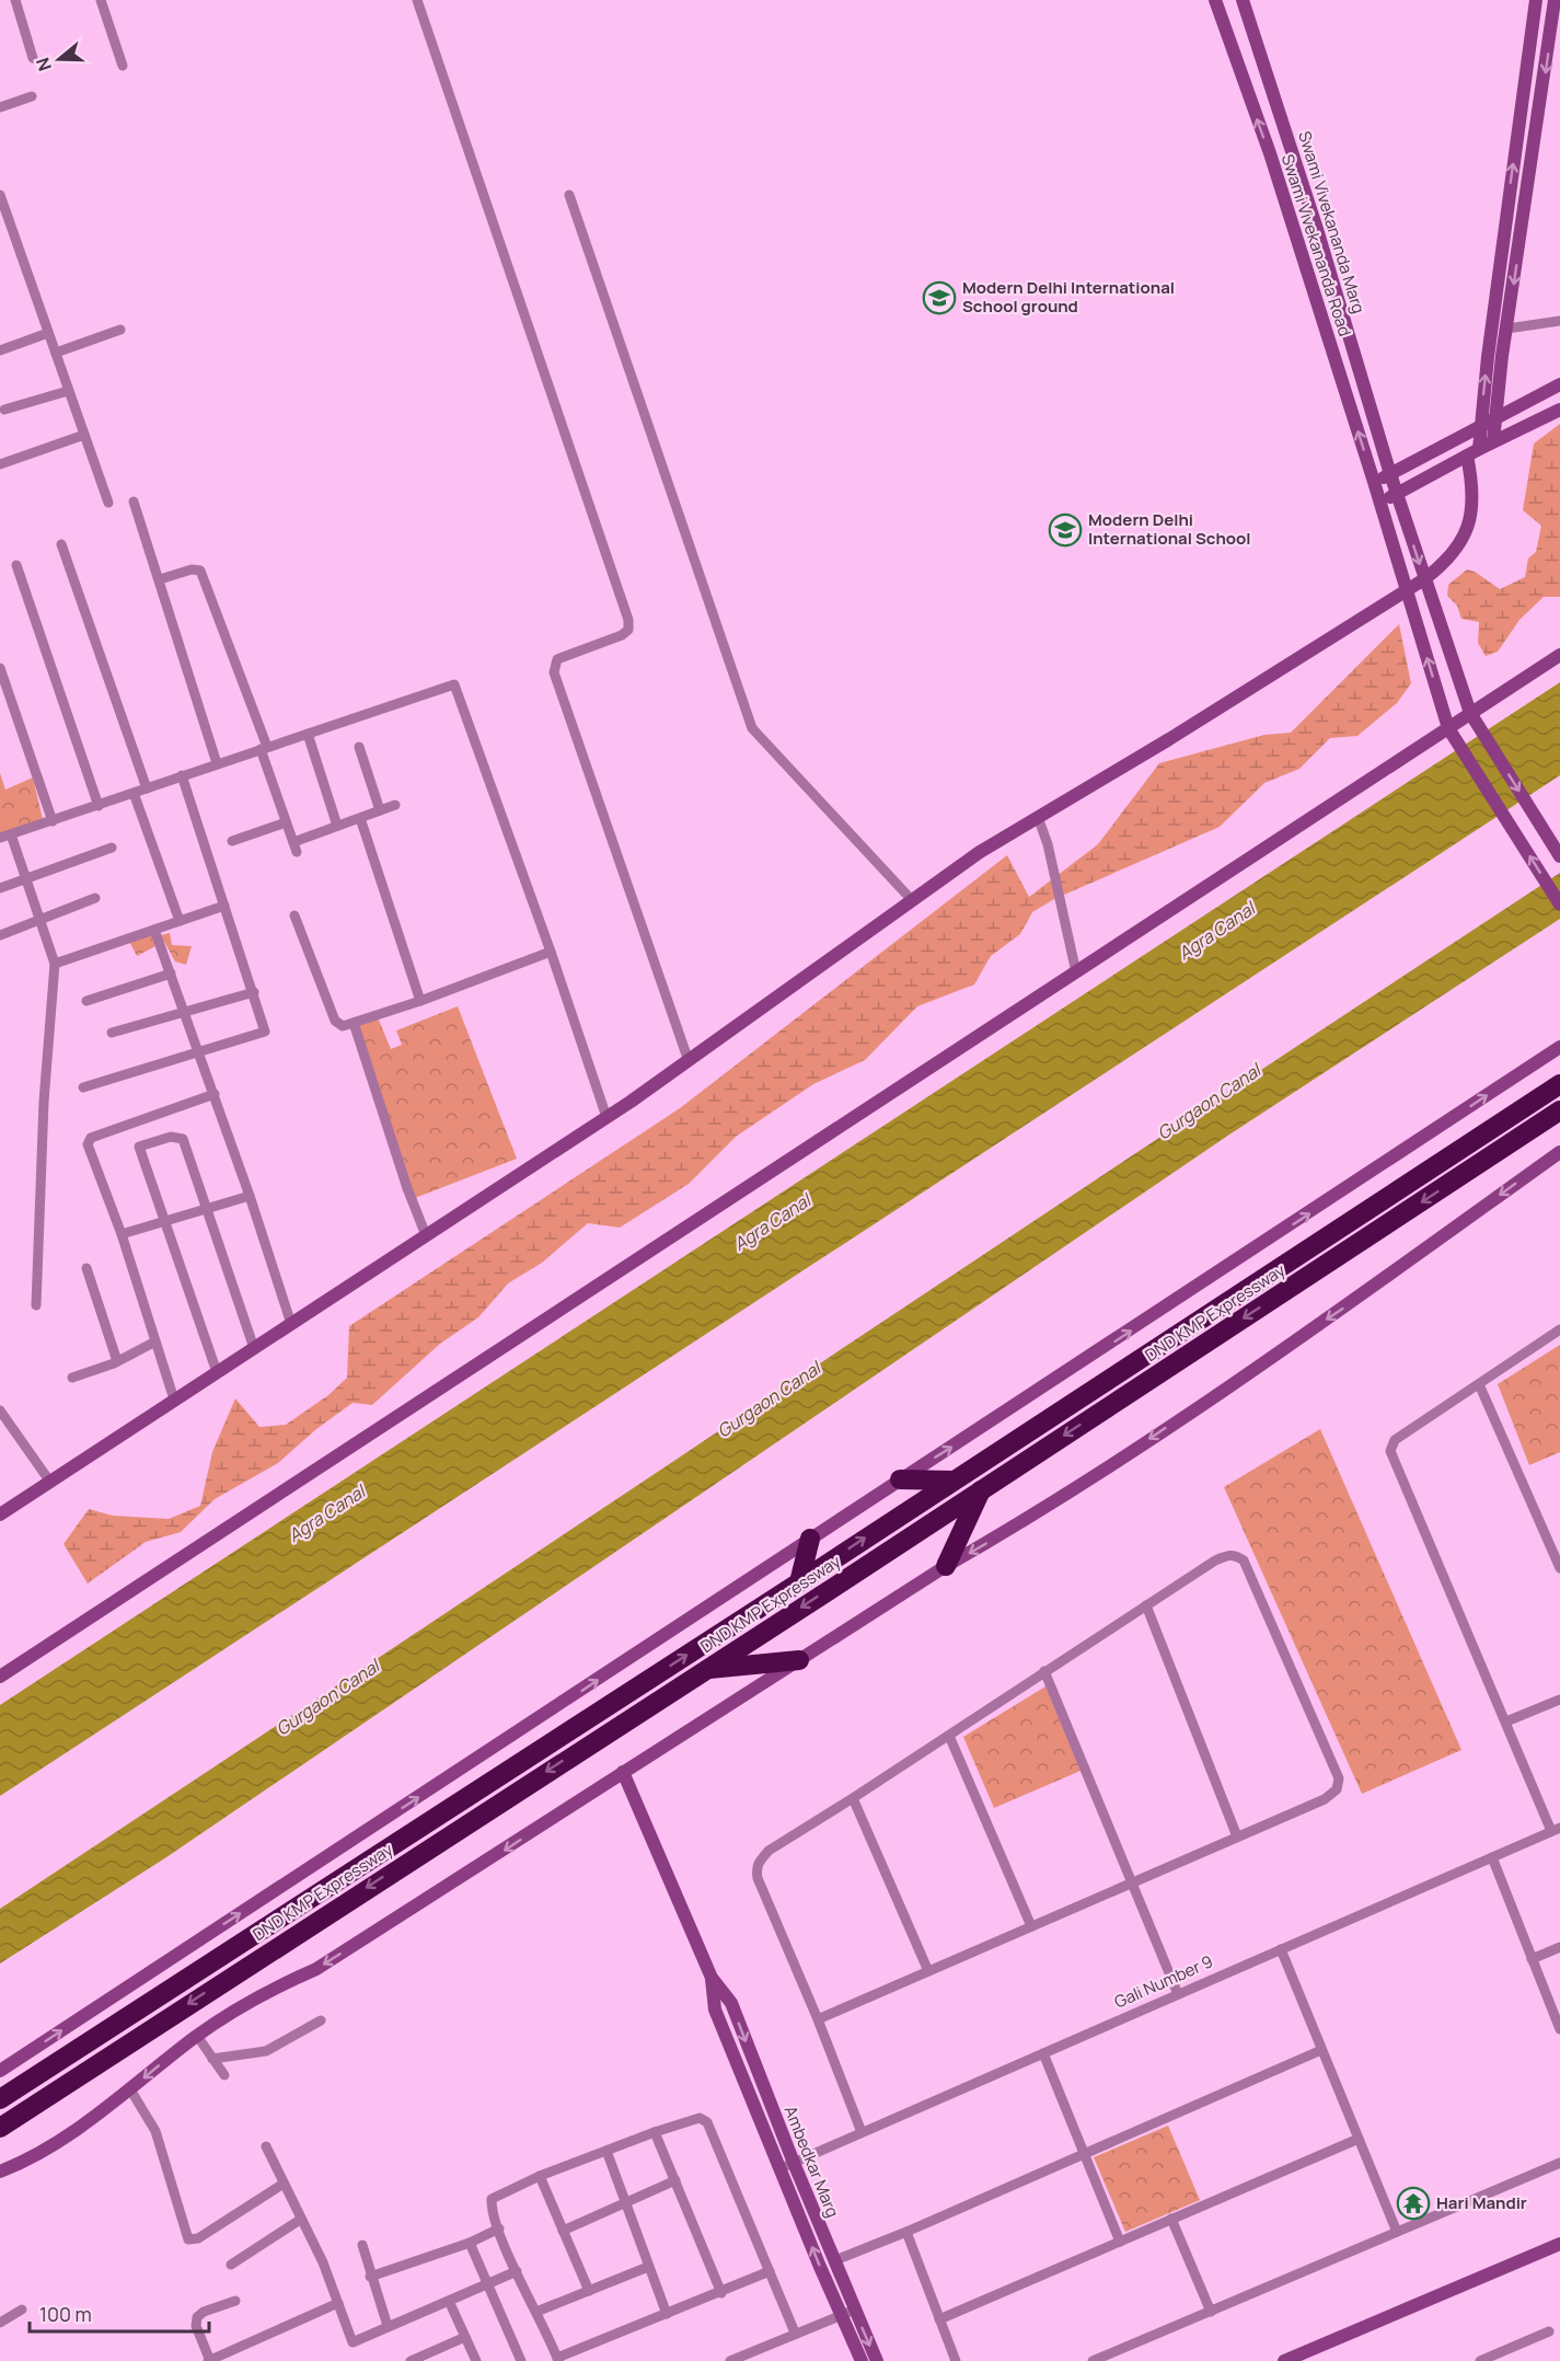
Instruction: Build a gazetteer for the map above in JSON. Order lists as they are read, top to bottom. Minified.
{"streets":{"highway":["DND KMP Expressway"],"street":["Swami Vivekananda Marg","Swami Vivekananda Road","Gali Number 9","Ambedkar Marg"]},"crossings":[["Gali Number 9","Ambedkar Marg"]],"one_way":["Swami Vivekananda Road"],"water":["Agra Canal","Gurgaon Canal"],"places":{"school or university":["Modern Delhi International School ground","Modern Delhi International School"],"temple":["Hari Mandir"]},"scale_bar":"100 m","north":"left"}
